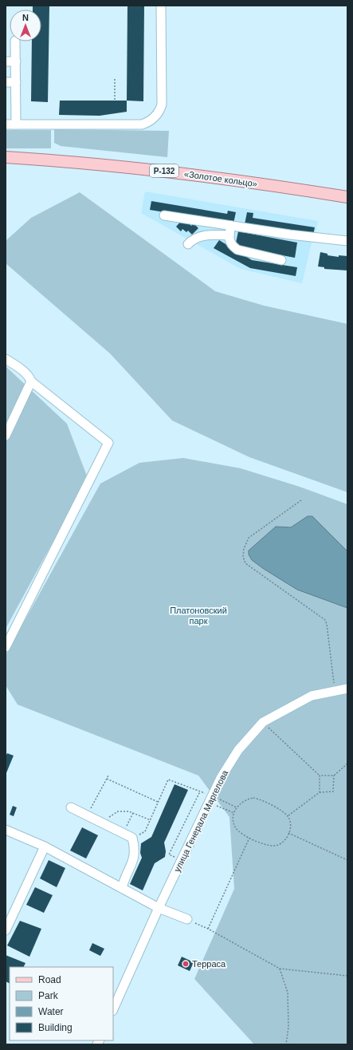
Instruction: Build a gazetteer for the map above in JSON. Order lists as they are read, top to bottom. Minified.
{"streets":{"main road":["Р-132","«Золотое кольцо»"],"street":["улица Генерала Маргелова"]},"parks":["Платоновский парк"],"places":["Терраса"],"legend":["Road","Park","Water","Building"],"north":"top"}
